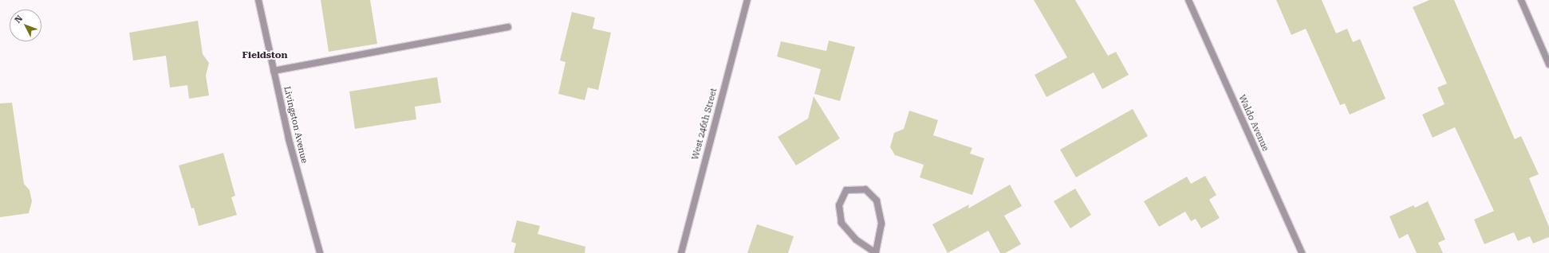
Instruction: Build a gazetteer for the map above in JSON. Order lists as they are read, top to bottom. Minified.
{"streets":{"street":["Waldo Avenue","West 246th Street","Livingston Avenue"]},"districts":["Fieldston"],"north":"top left"}
